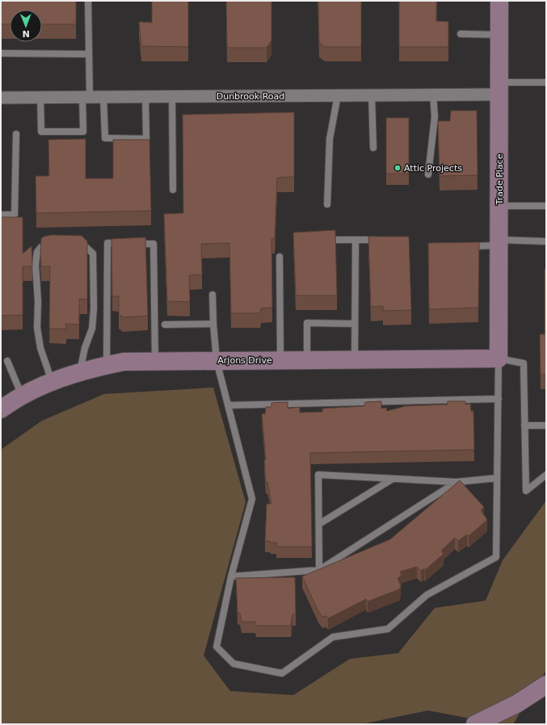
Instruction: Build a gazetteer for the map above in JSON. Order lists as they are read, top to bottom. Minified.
{"streets":{"street":["Dunbrook Road","Trade Place","Arjons Drive"]},"crossings":[["Dunbrook Road","Trade Place"],["Trade Place","Arjons Drive"]],"places":["Attic Projects"],"north":"bottom"}
